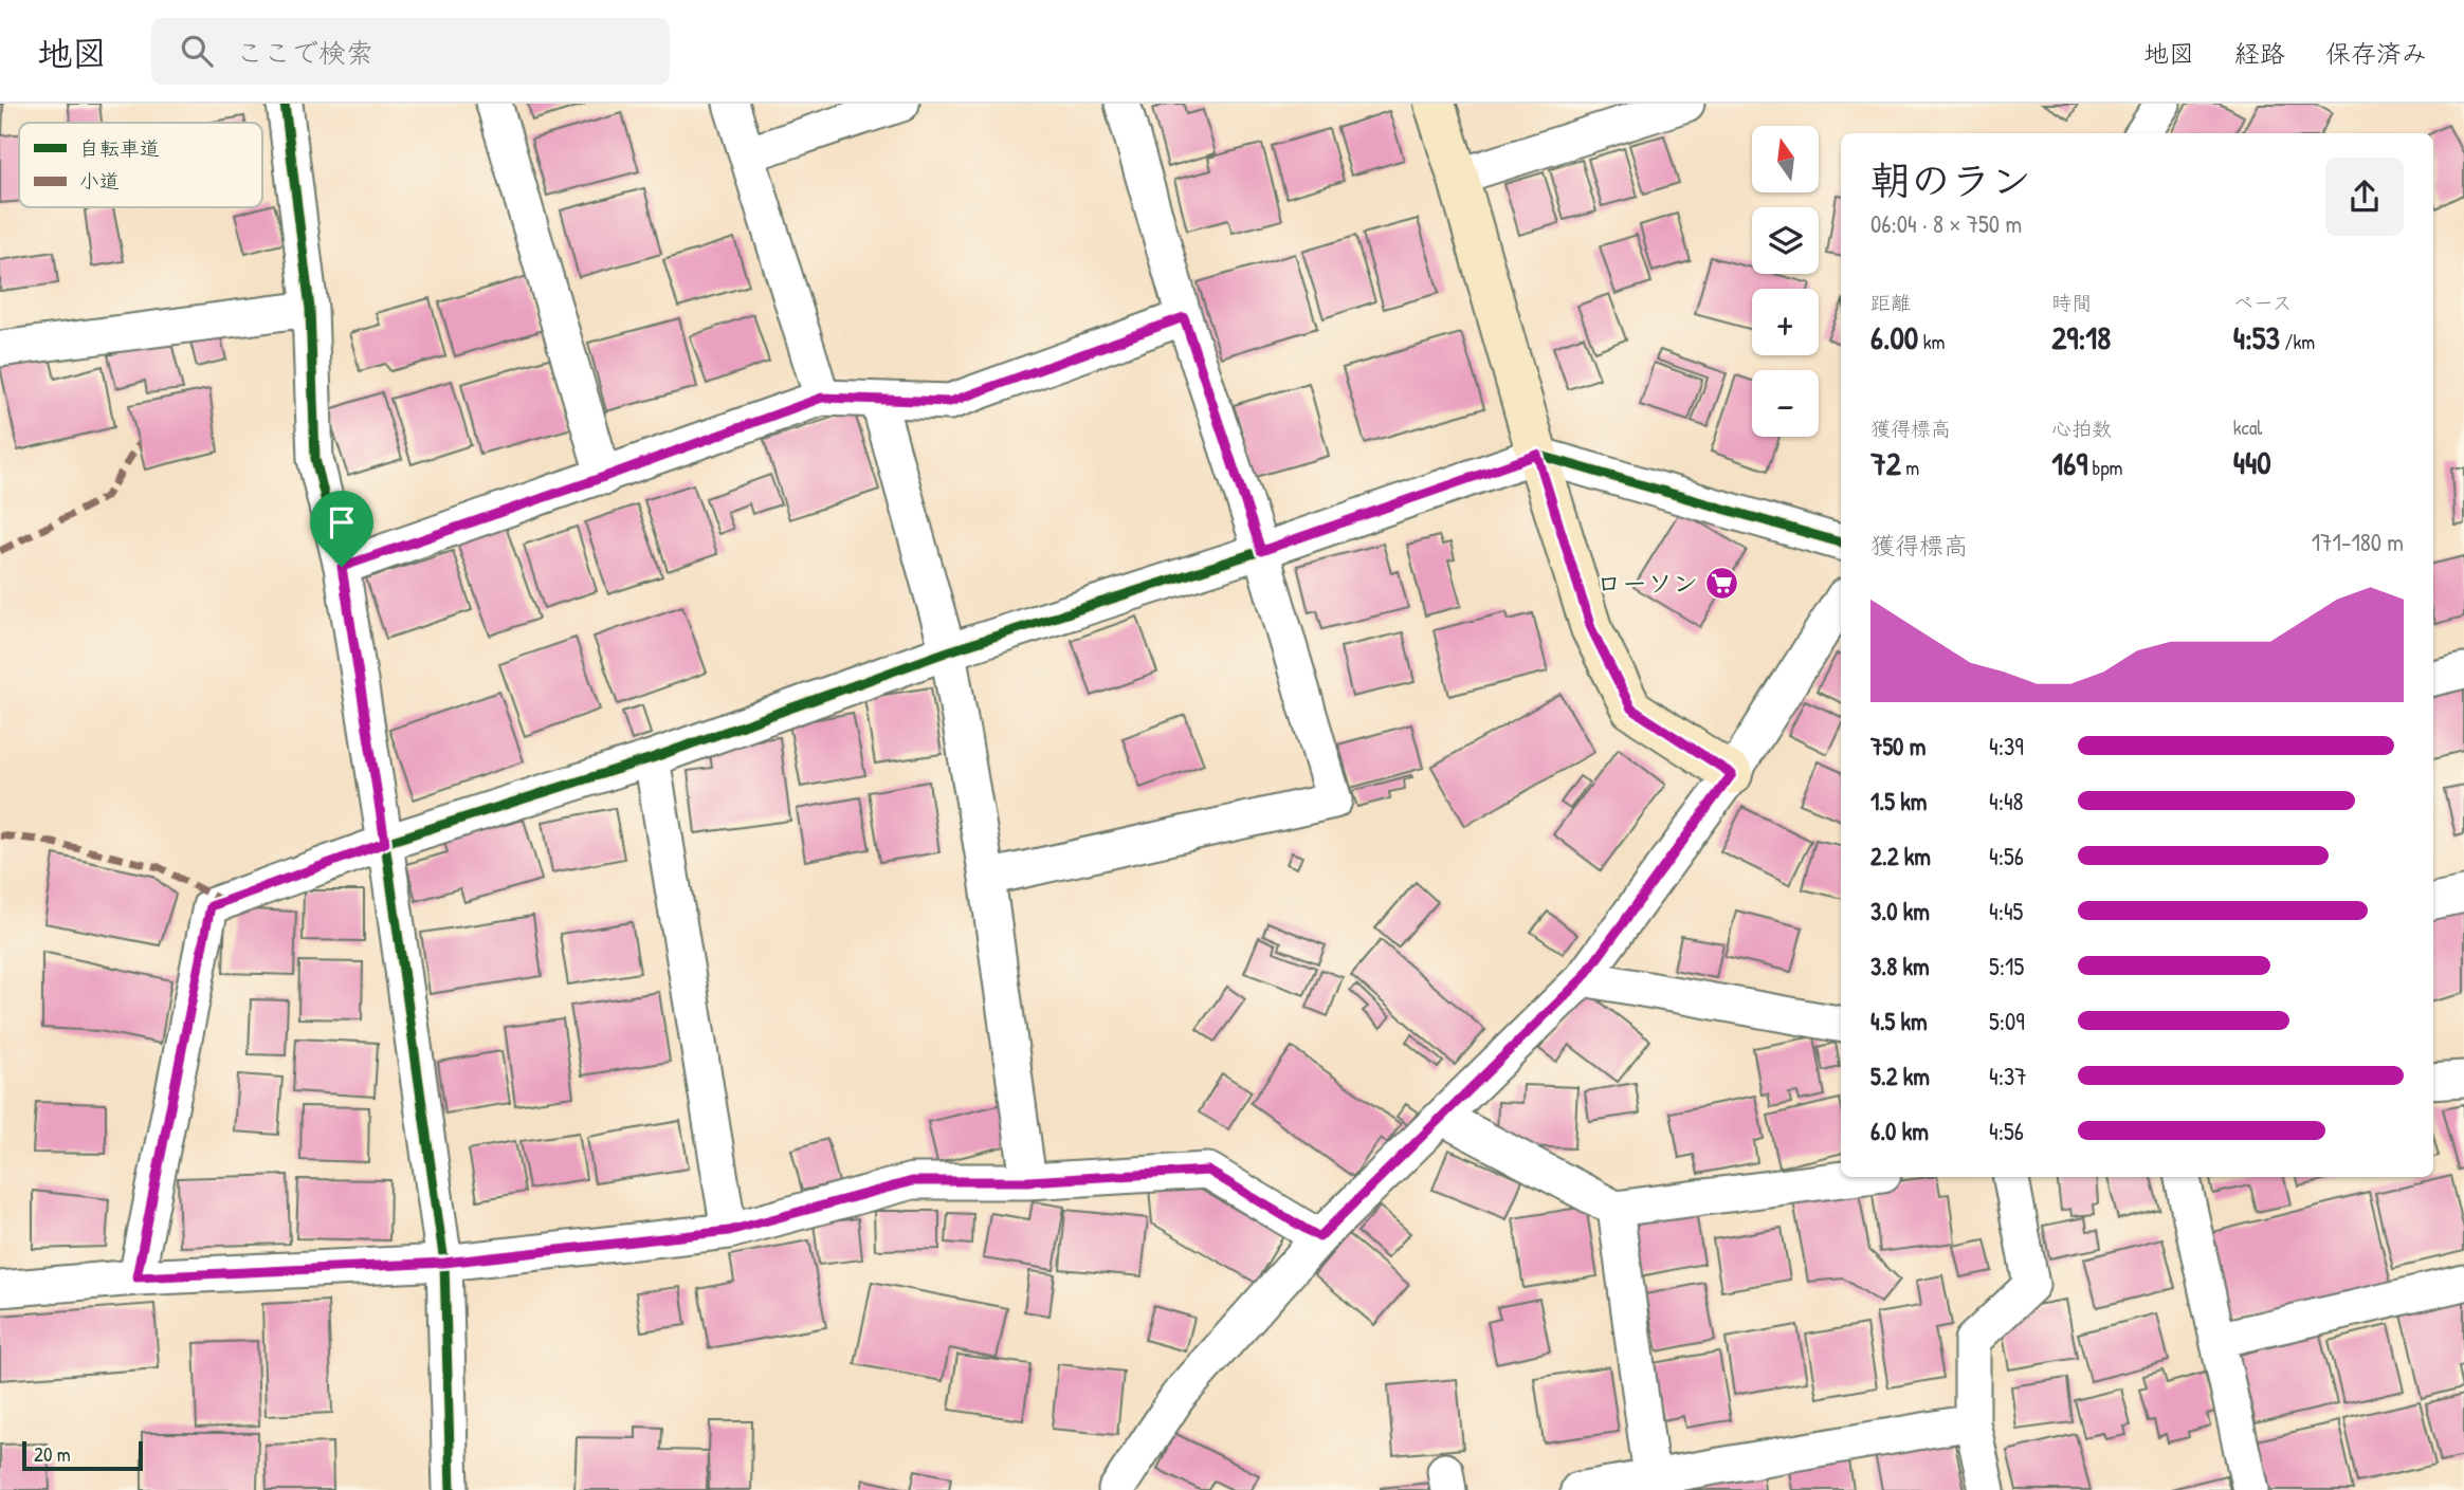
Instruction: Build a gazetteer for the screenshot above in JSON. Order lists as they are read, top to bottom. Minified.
{"places":{"supermarket":["ローソン"]},"legend":["自転車道","小道"],"scale_bar":"20 m","north":"top","page":{"header":"地図","search":"ここで検索","nav":["地図","経路","保存済み"],"map_buttons":["+","−"],"heading":["朝のラン","06:04 · 8 × 750 m"],"stats":[["距離","6.00 km"],["時間","29:18"],["ペース","4:53 /km"],["獲得標高","72 m"],["心拍数","169 bpm"],["kcal","440"]],"chart":["獲得標高","171–180 m"],"list":[{"name":"750 m","note":"4:39"},{"name":"1.5 km","note":"4:48"},{"name":"2.2 km","note":"4:56"},{"name":"3.0 km","note":"4:45"},{"name":"3.8 km","note":"5:15"},{"name":"4.5 km","note":"5:09"},{"name":"5.2 km","note":"4:37"},{"name":"6.0 km","note":"4:56"}],"scale":"20 m"}}
